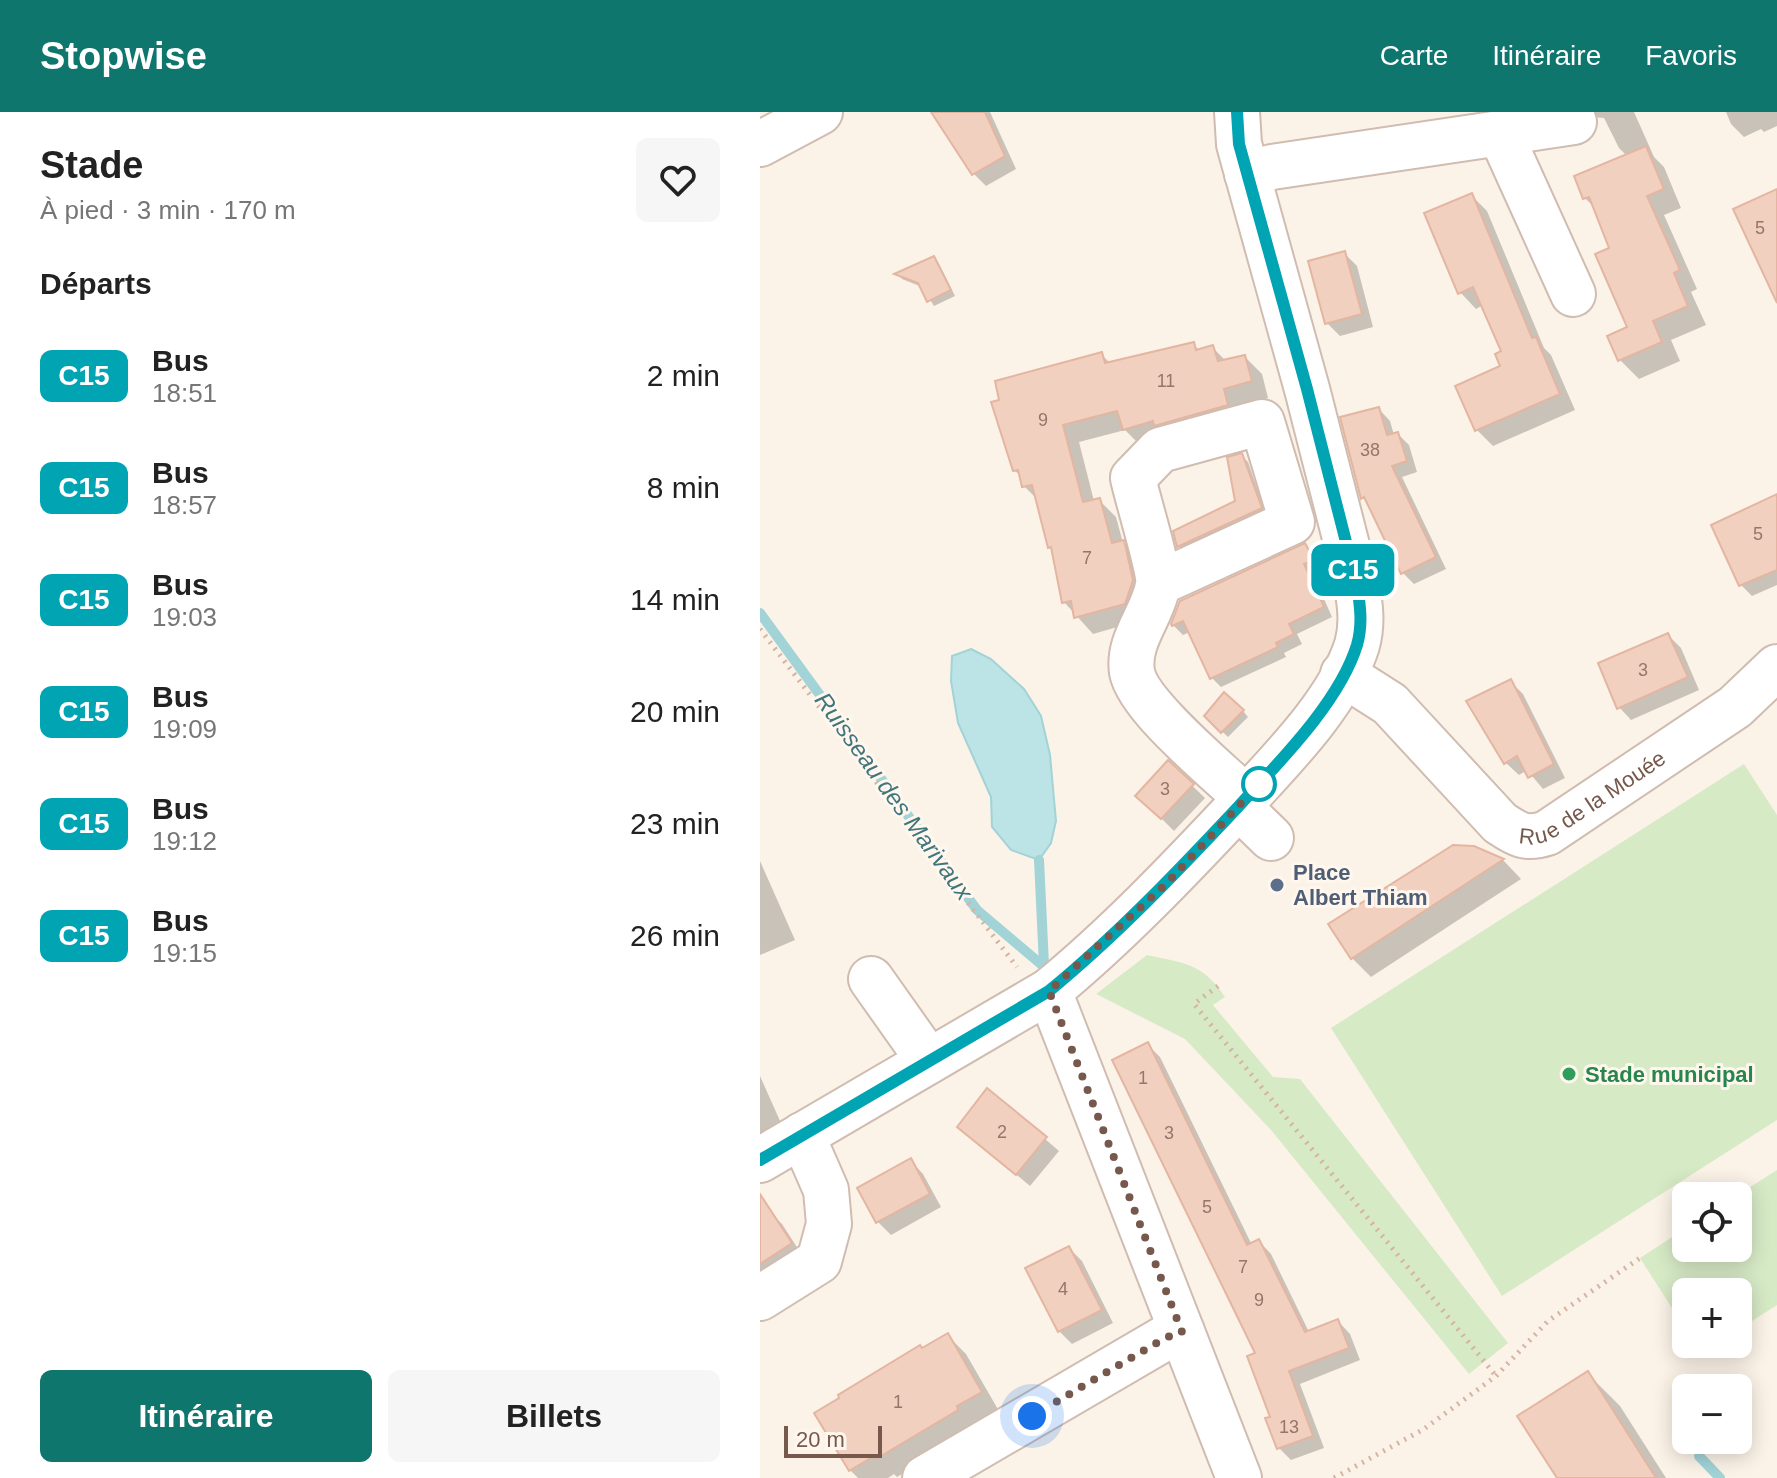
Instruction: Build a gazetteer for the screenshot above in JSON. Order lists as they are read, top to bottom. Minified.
{"streets":{"street":["Rue de la Mouée"]},"water":["Ruisseau des Marivaux"],"places":["Place Albert Thiam","Stade municipal"],"lines":["bus line C15"],"house_numbers":["5","11","9","38","5","7","3","3","1","2","3","5","7","4","9","1","13"],"scale_bar":"20 m","page":{"header":"Stopwise","nav":["Carte","Itinéraire","Favoris"],"heading":[["Stade","À pied · 3 min · 170 m"],"Départs"],"on_map":"C15","list":[{"mark":"C15","name":"Bus","note":"18:51","value":"2 min"},{"mark":"C15","name":"Bus","note":"18:57","value":"8 min"},{"mark":"C15","name":"Bus","note":"19:03","value":"14 min"},{"mark":"C15","name":"Bus","note":"19:09","value":"20 min"},{"mark":"C15","name":"Bus","note":"19:12","value":"23 min"},{"mark":"C15","name":"Bus","note":"19:15","value":"26 min"}],"map_buttons":["+","−"],"buttons":["Itinéraire","Billets"],"scale":"20 m"}}
